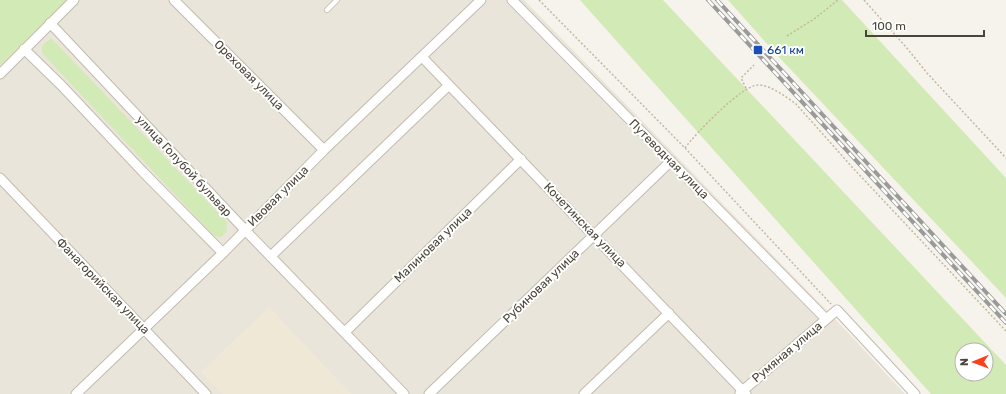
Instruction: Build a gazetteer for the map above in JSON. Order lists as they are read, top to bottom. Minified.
{"streets":{"street":["Ореховая улица","Путеводная улица","улица Голубой бульвар","Ивовая улица","Кочетинская улица","Малиновая улица","Фанагорийская улица","Рубиновая улица","Румяная улица"]},"crossings":[["Ореховая улица","Ивовая улица"],["Путеводная улица","Рубиновая улица"],["Путеводная улица","Румяная улица"],["улица Голубой бульвар","Ивовая улица"],["улица Голубой бульвар","Малиновая улица"],["Ивовая улица","Кочетинская улица"],["Ивовая улица","Фанагорийская улица"],["Кочетинская улица","Малиновая улица"],["Кочетинская улица","Рубиновая улица"],["Кочетинская улица","Румяная улица"]],"places":{"transit":["661 км"]},"scale_bar":"100 m","north":"left"}
